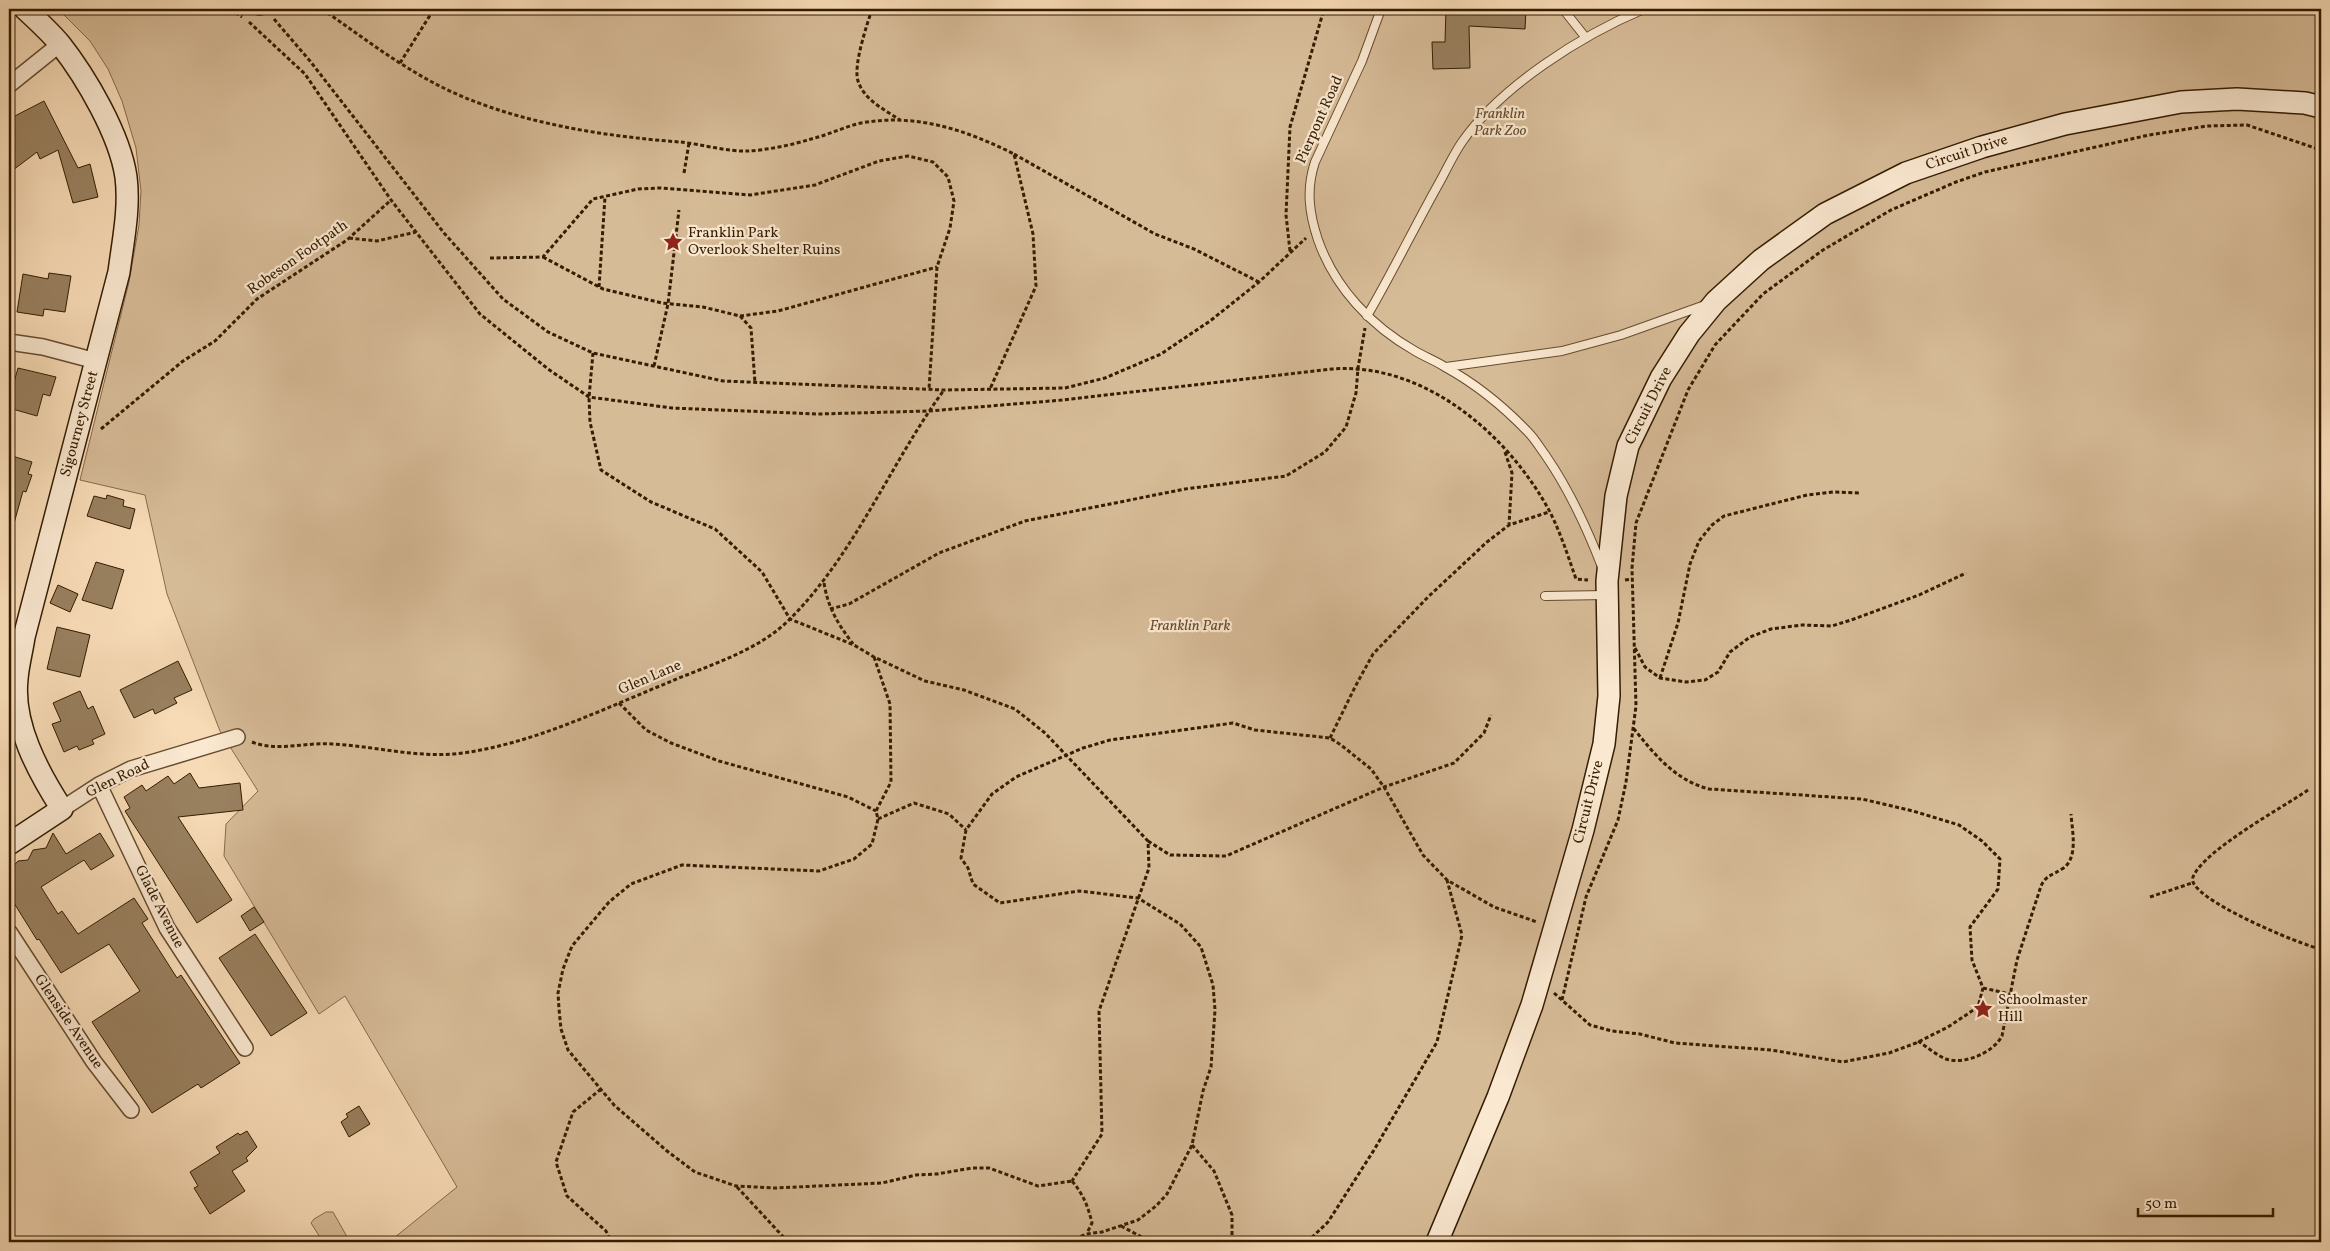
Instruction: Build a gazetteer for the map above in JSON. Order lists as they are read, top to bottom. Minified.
{"streets":{"main road":["Circuit Drive","Sigourney Street","Glen Road"],"street":["Glade Avenue","Glenside Avenue"],"lane":["Pierpont Road"],"path":["Robeson Footpath","Glen Lane"]},"crossings":[["Pierpont Road","Circuit Drive"],["Sigourney Street","Glen Road"],["Glen Lane","Glen Road"],["Glen Road","Glade Avenue"]],"parks":["Franklin Park Zoo","Franklin Park"],"places":{"place":["Franklin Park Overlook Shelter Ruins","Schoolmaster Hill"]},"scale_bar":"50 m"}
